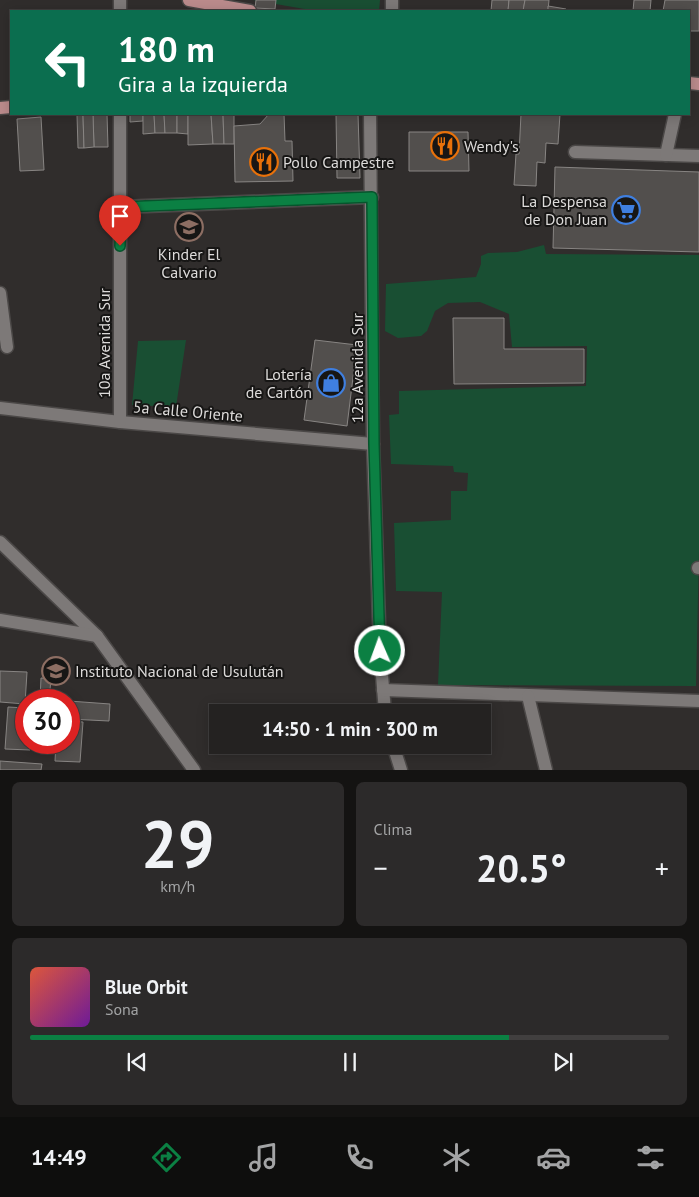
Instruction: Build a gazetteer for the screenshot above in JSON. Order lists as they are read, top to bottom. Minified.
{"streets":{"street":["10a Avenida Sur","12a Avenida Sur","5a Calle Oriente"]},"crossings":[["10a Avenida Sur","5a Calle Oriente"],["12a Avenida Sur","5a Calle Oriente"]],"places":{"restaurant":["Wendy's","Pollo Campestre"],"supermarket":["La Despensa de Don Juan"],"school or university":["Kinder El Calvario","Instituto Nacional de Usulután"],"shop":["Lotería de Cartón"]},"page":{"turn":["180 m","Gira a la izquierda"],"limit":"30","trip":"14:50 · 1 min · 300 m","tile":[["29","km/h"],"Clima"],"heat":["−","20.5°","+"],"song":["Blue Orbit","Sona"],"tabs":"14:49"}}
